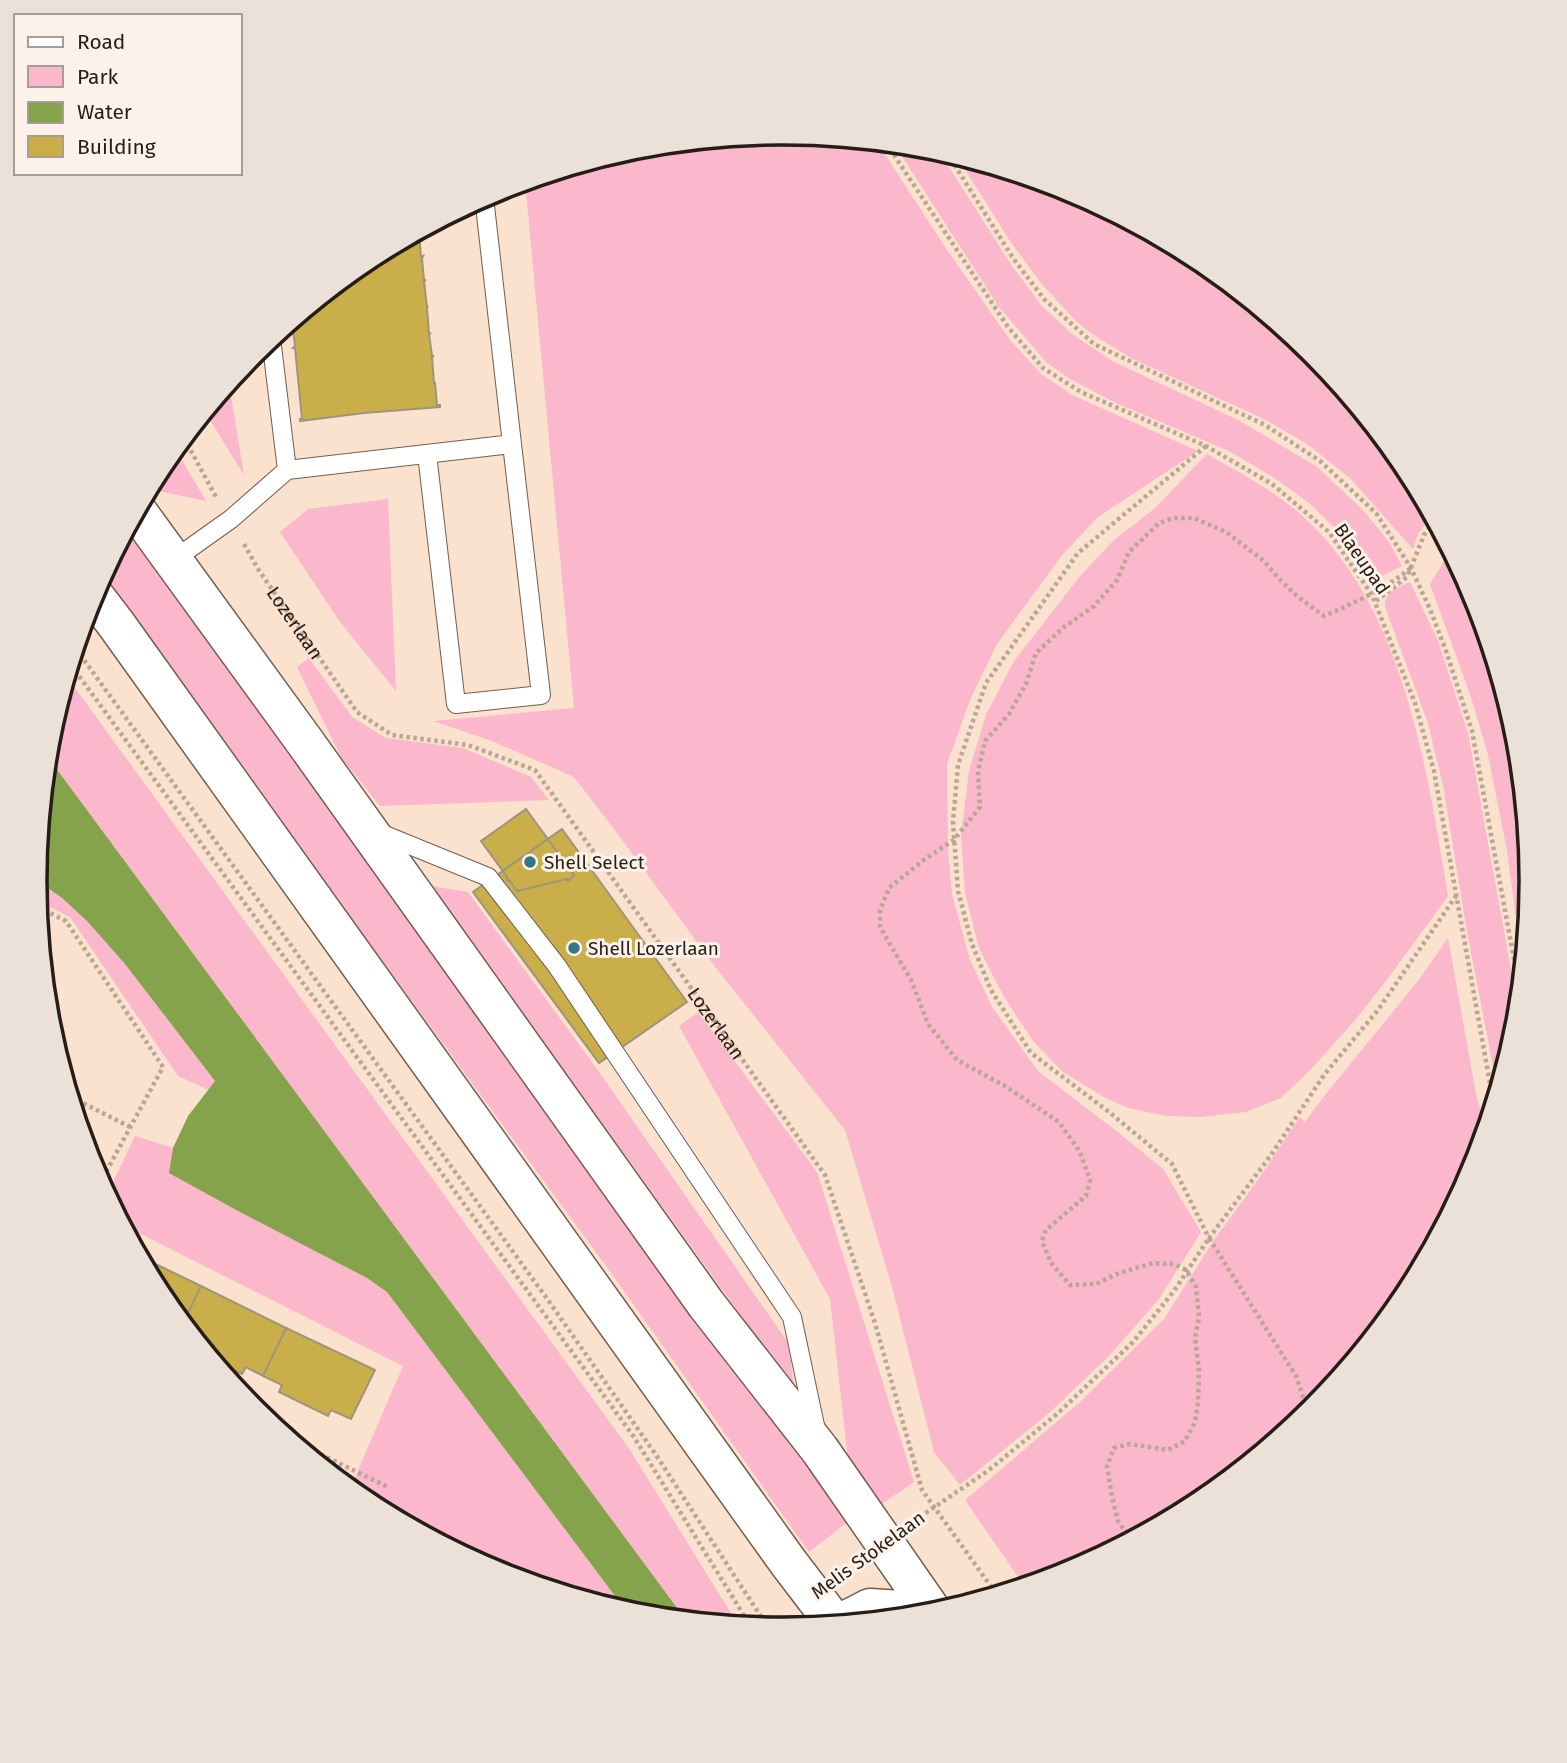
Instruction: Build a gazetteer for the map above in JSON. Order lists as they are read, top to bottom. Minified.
{"streets":{"main road":["Melis Stokelaan"],"path":["Blaeupad","Lozerlaan"]},"crossings":[["Blaeupad","Melis Stokelaan"],["Lozerlaan","Melis Stokelaan"]],"places":["Shell Select","Shell Lozerlaan"],"legend":["Road","Park","Water","Building"]}
